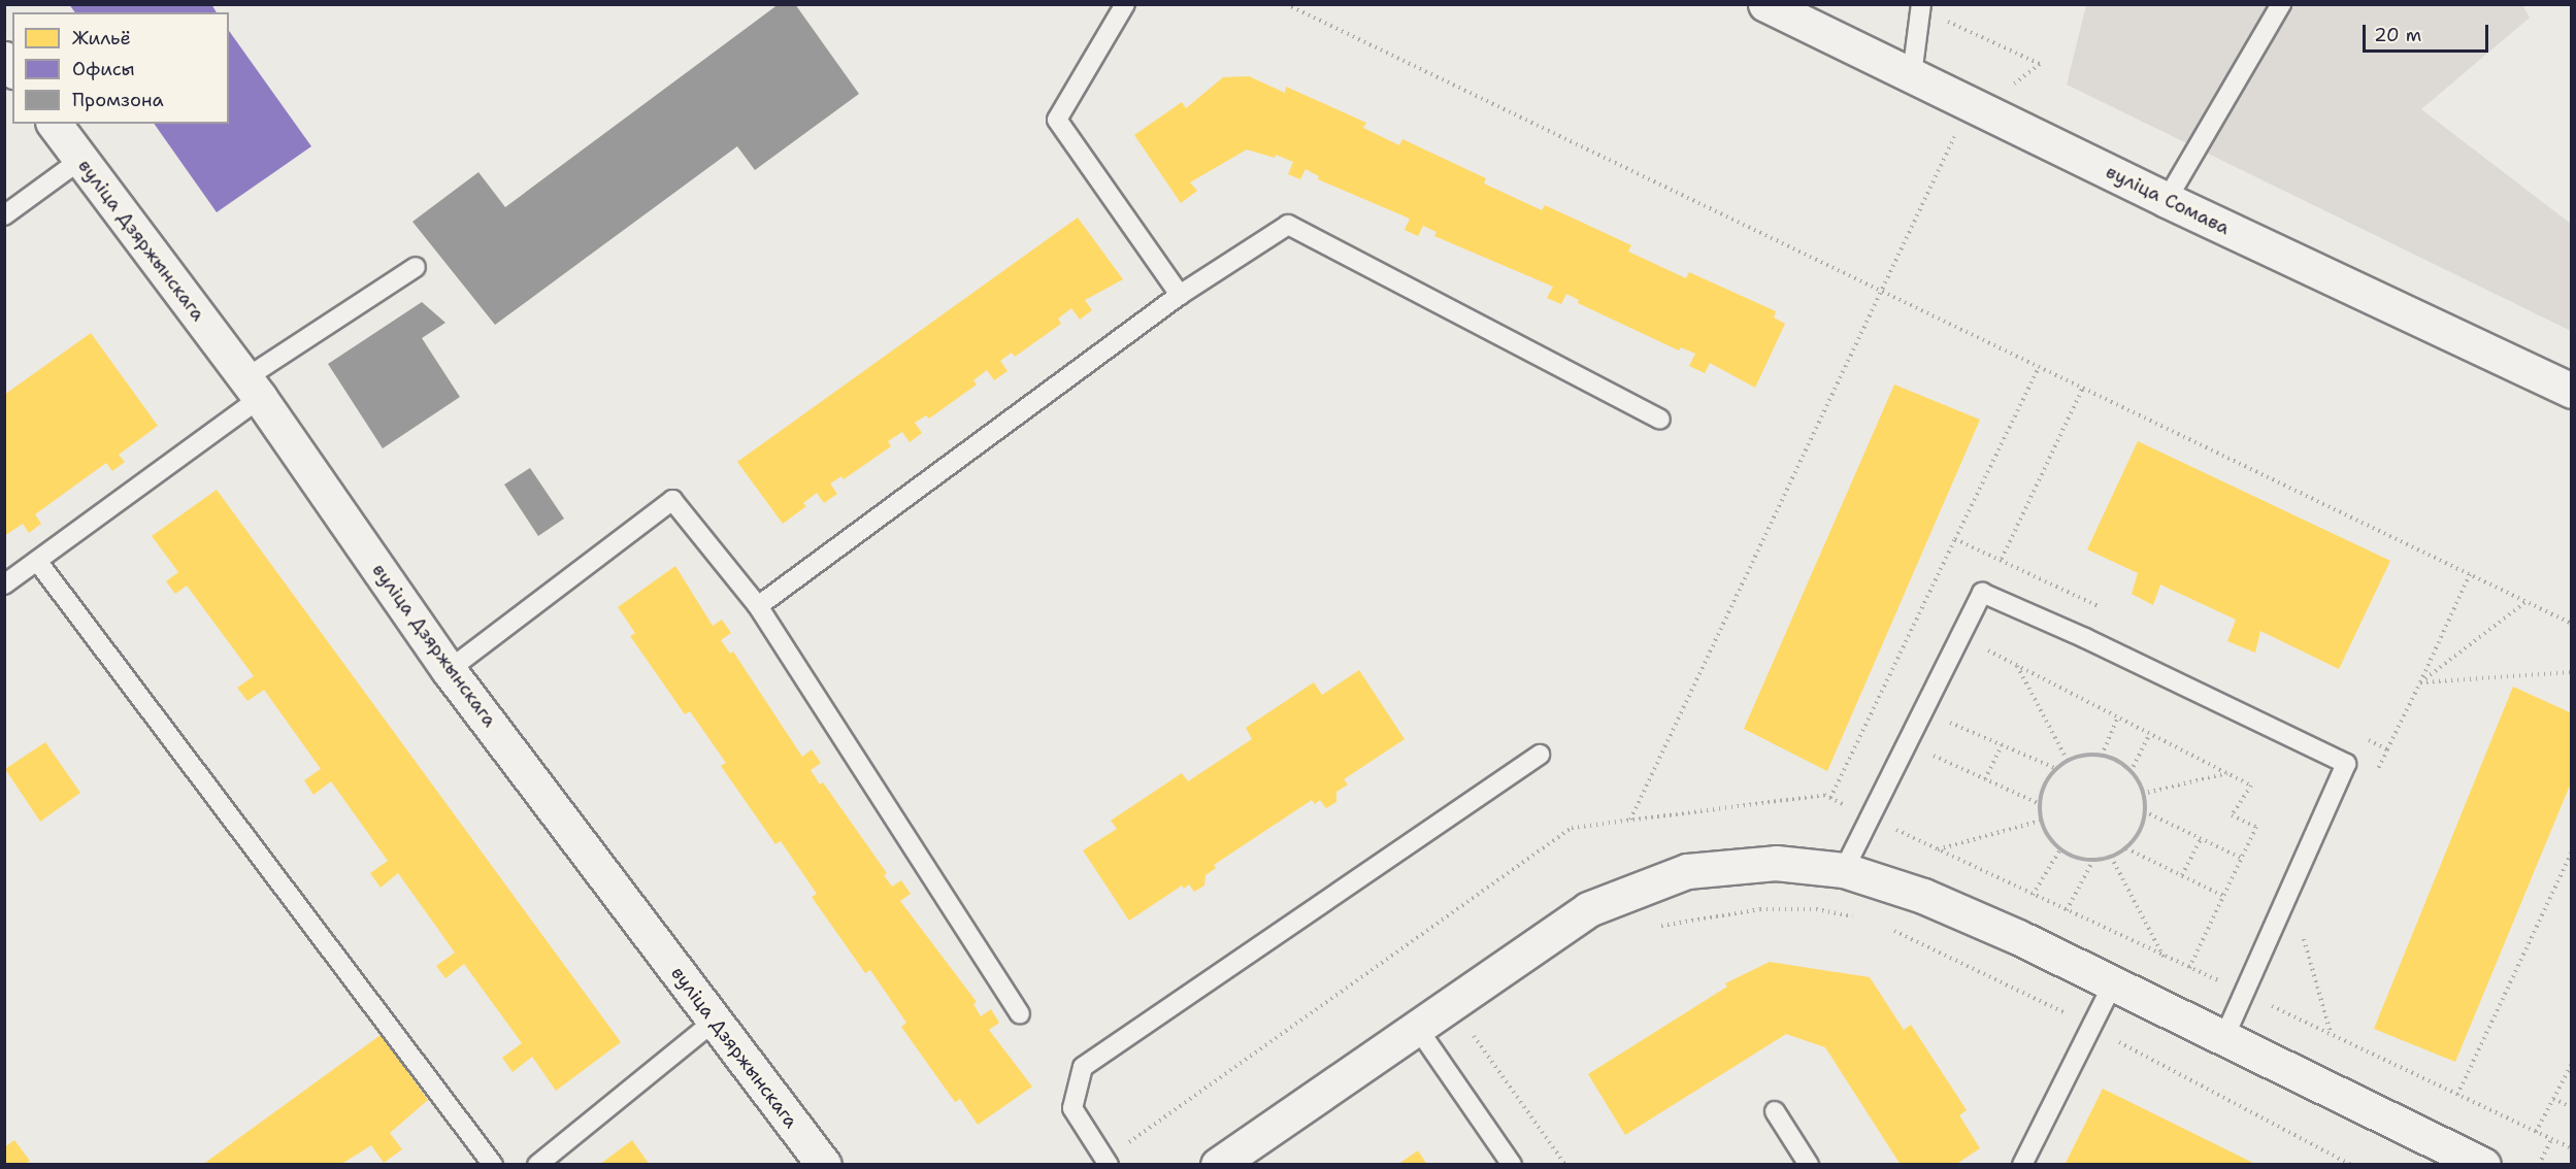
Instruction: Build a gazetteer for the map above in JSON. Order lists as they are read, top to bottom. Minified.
{"streets":{"street":["вуліца Сомава","вуліца Дзяржынскага"]},"legend":["Жильё","Офисы","Промзона"],"scale_bar":"20 m"}
